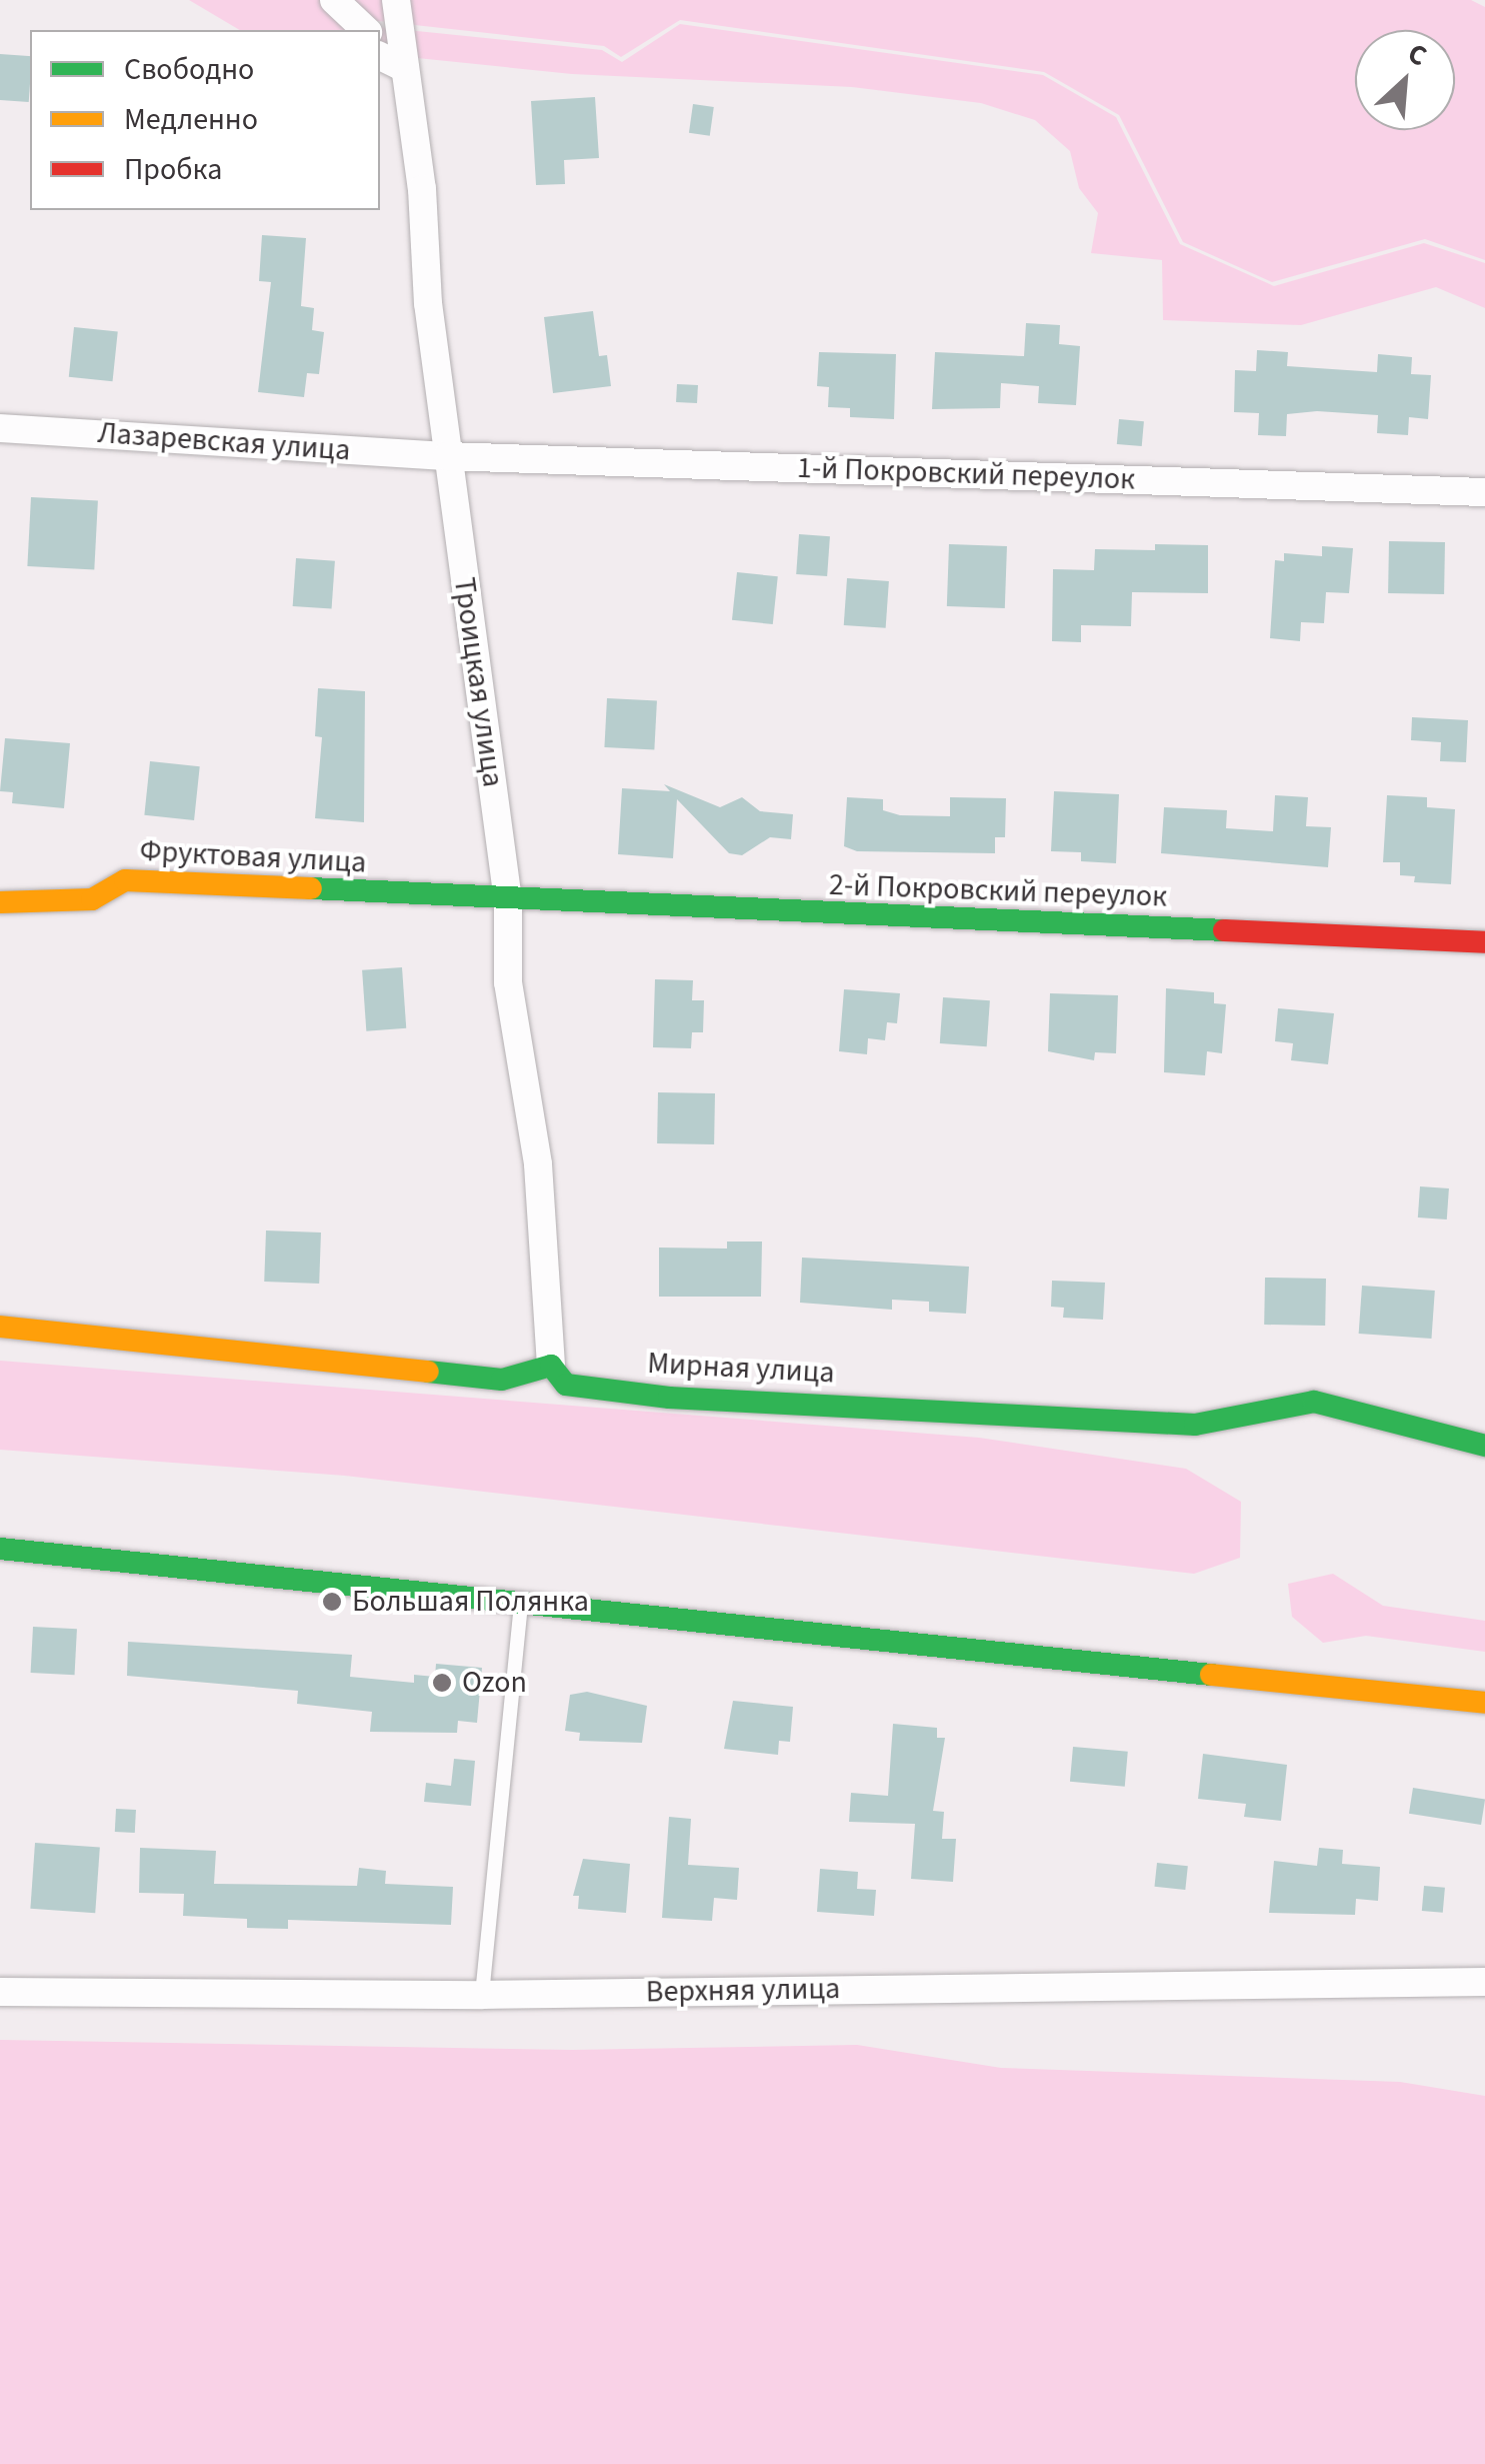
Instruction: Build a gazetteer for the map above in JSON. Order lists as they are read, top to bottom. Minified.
{"streets":{"street":["Лазаревская улица","1-й Покровский переулок","Троицкая улица","Фруктовая улица","2-й Покровский переулок","Мирная улица","Верхняя улица"]},"crossings":[["Лазаревская улица","1-й Покровский переулок"],["Лазаревская улица","Троицкая улица"],["1-й Покровский переулок","Троицкая улица"],["Троицкая улица","Фруктовая улица"],["Троицкая улица","2-й Покровский переулок"],["Троицкая улица","Мирная улица"],["Фруктовая улица","2-й Покровский переулок"]],"places":["Большая Полянка","Ozon"],"legend":["Свободно","Медленно","Пробка"],"north":"top right"}
